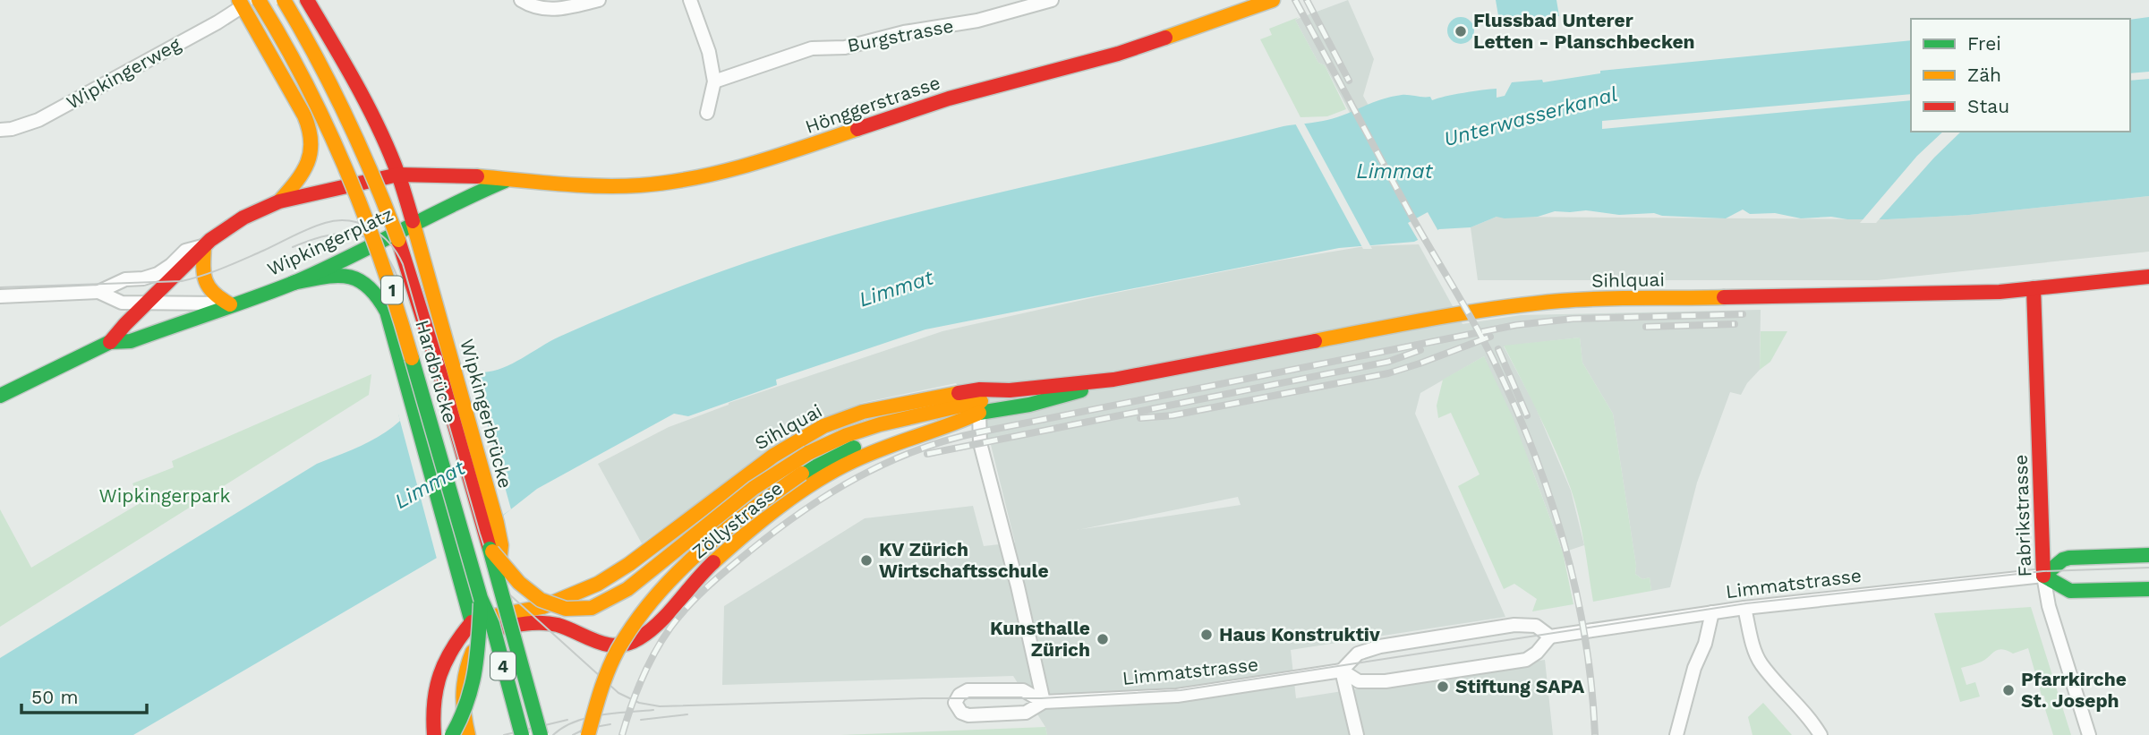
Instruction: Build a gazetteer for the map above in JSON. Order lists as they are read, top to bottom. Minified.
{"streets":{"street":["Burgstrasse","Wipkingerweg","Hönggerstrasse","Wipkingerplatz","Sihlquai","1","Hardbrücke","Wipkingerbrücke","Fabrikstrasse","Zöllystrasse","Limmatstrasse","4"]},"crossings":[["Hönggerstrasse","Wipkingerplatz"],["Hönggerstrasse","Wipkingerbrücke"],["Wipkingerplatz","Wipkingerbrücke"],["Sihlquai","Wipkingerbrücke"],["Sihlquai","Fabrikstrasse"],["Sihlquai","Zöllystrasse"],["1","Hardbrücke"],["Wipkingerbrücke","Zöllystrasse"],["Fabrikstrasse","Limmatstrasse"]],"water":["Unterwasserkanal","Limmat"],"parks":["Wipkingerpark"],"places":["Flussbad Unterer Letten - Planschbecken","KV Zürich Wirtschaftsschule","Haus Konstruktiv","Kunsthalle Zürich","Stiftung SAPA","Pfarrkirche St. Joseph"],"legend":["Frei","Zäh","Stau"],"scale_bar":"50 m"}
